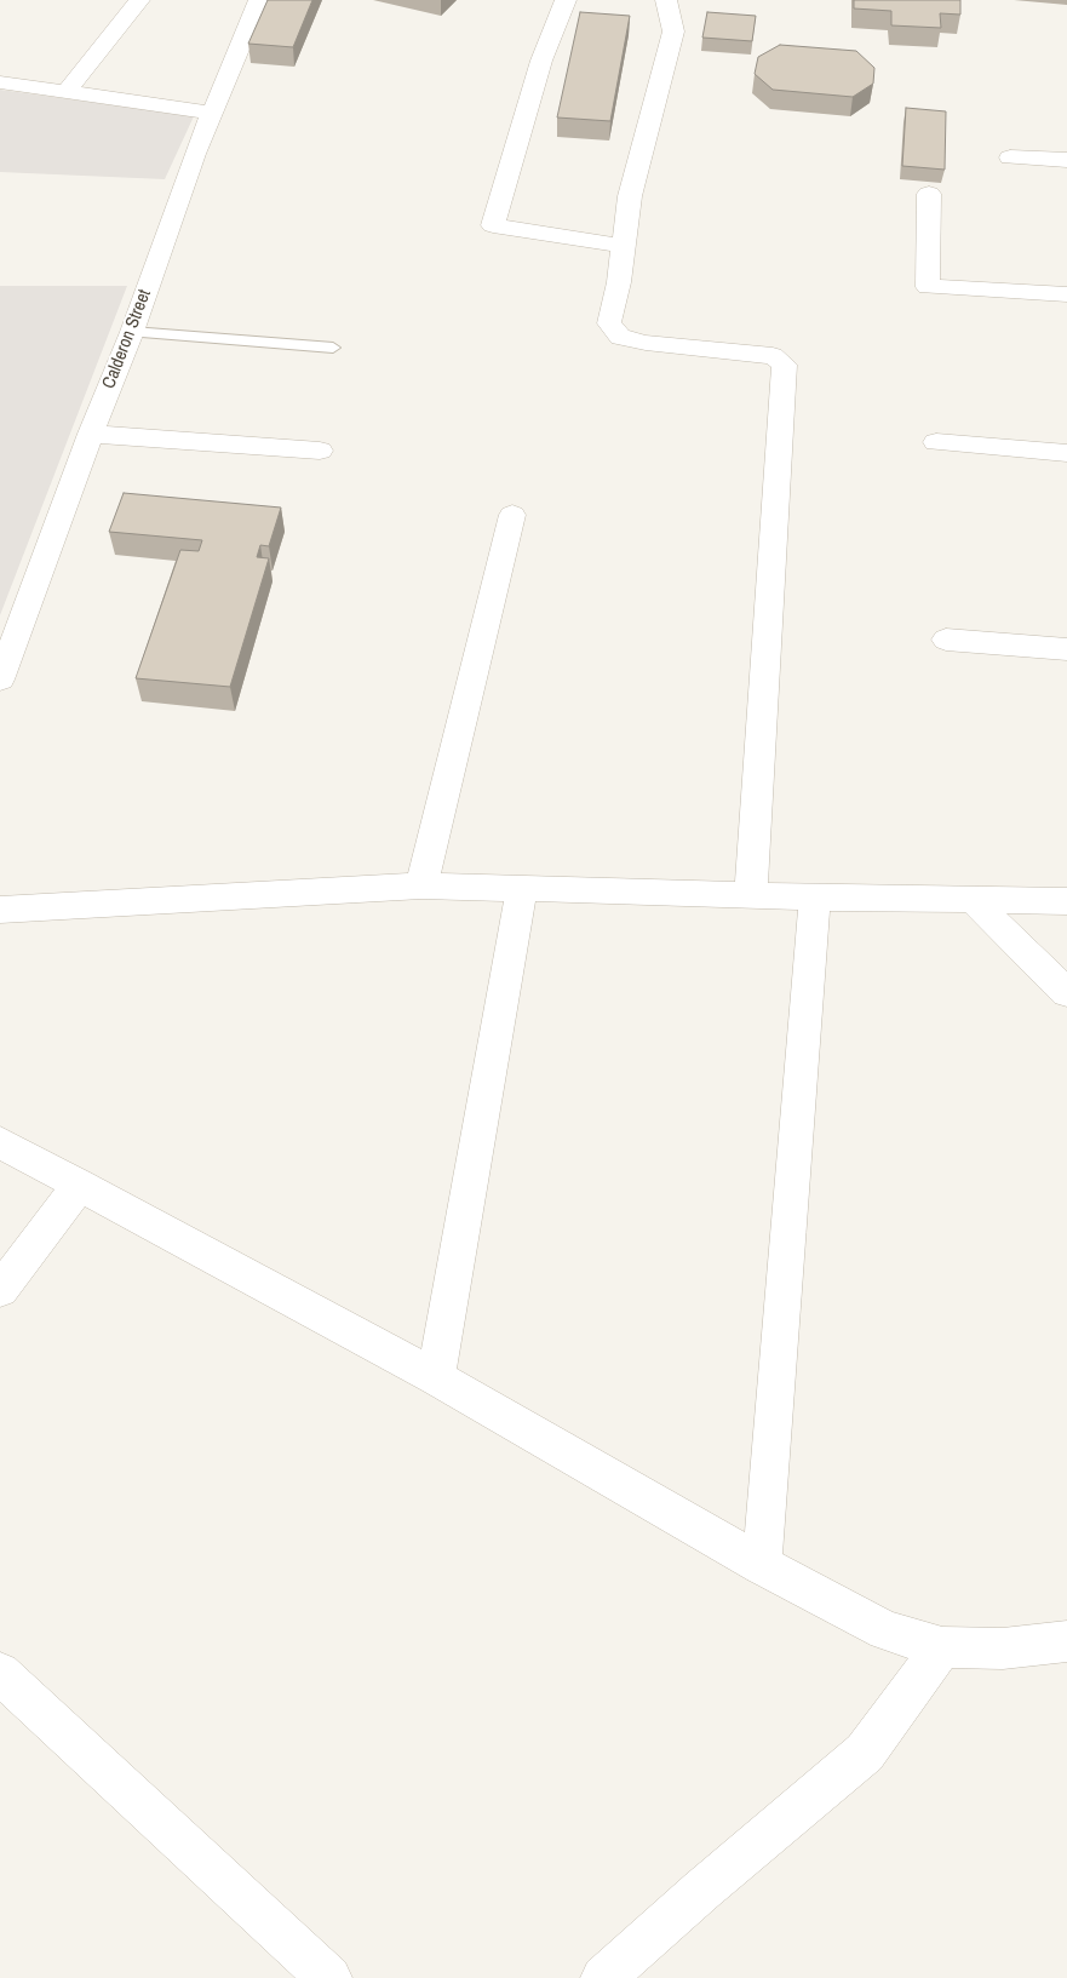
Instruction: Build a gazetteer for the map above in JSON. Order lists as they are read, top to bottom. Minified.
{"streets":{"street":["Calderon Street"]}}
